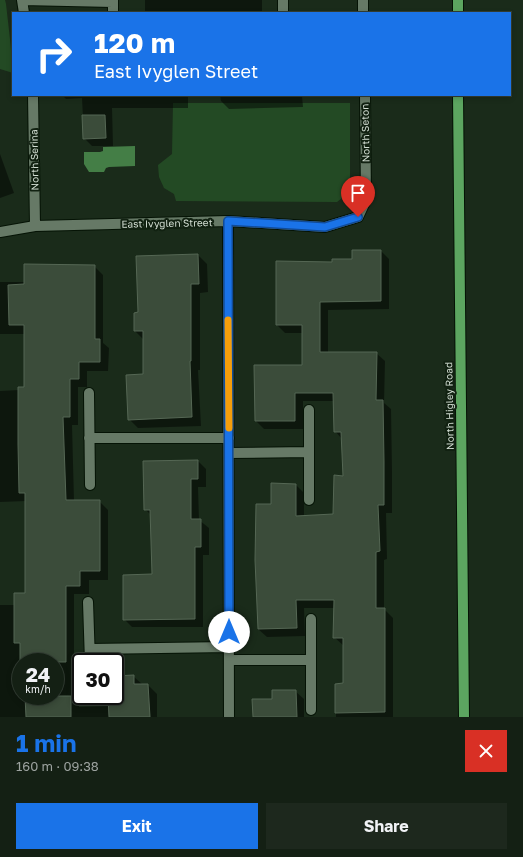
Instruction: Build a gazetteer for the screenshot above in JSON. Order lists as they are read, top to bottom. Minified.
{"streets":{"main road":["North Higley Road"],"street":["North Seton","North Serina","East Ivyglen Street"]},"crossings":[["North Seton","East Ivyglen Street"],["North Serina","East Ivyglen Street"]],"page":{"turn":["120 m","East Ivyglen Street"],"speed":"24 km/h","limit":"30","heading":["1 min","160 m · 09:38"],"buttons":["Exit","Share"]}}
